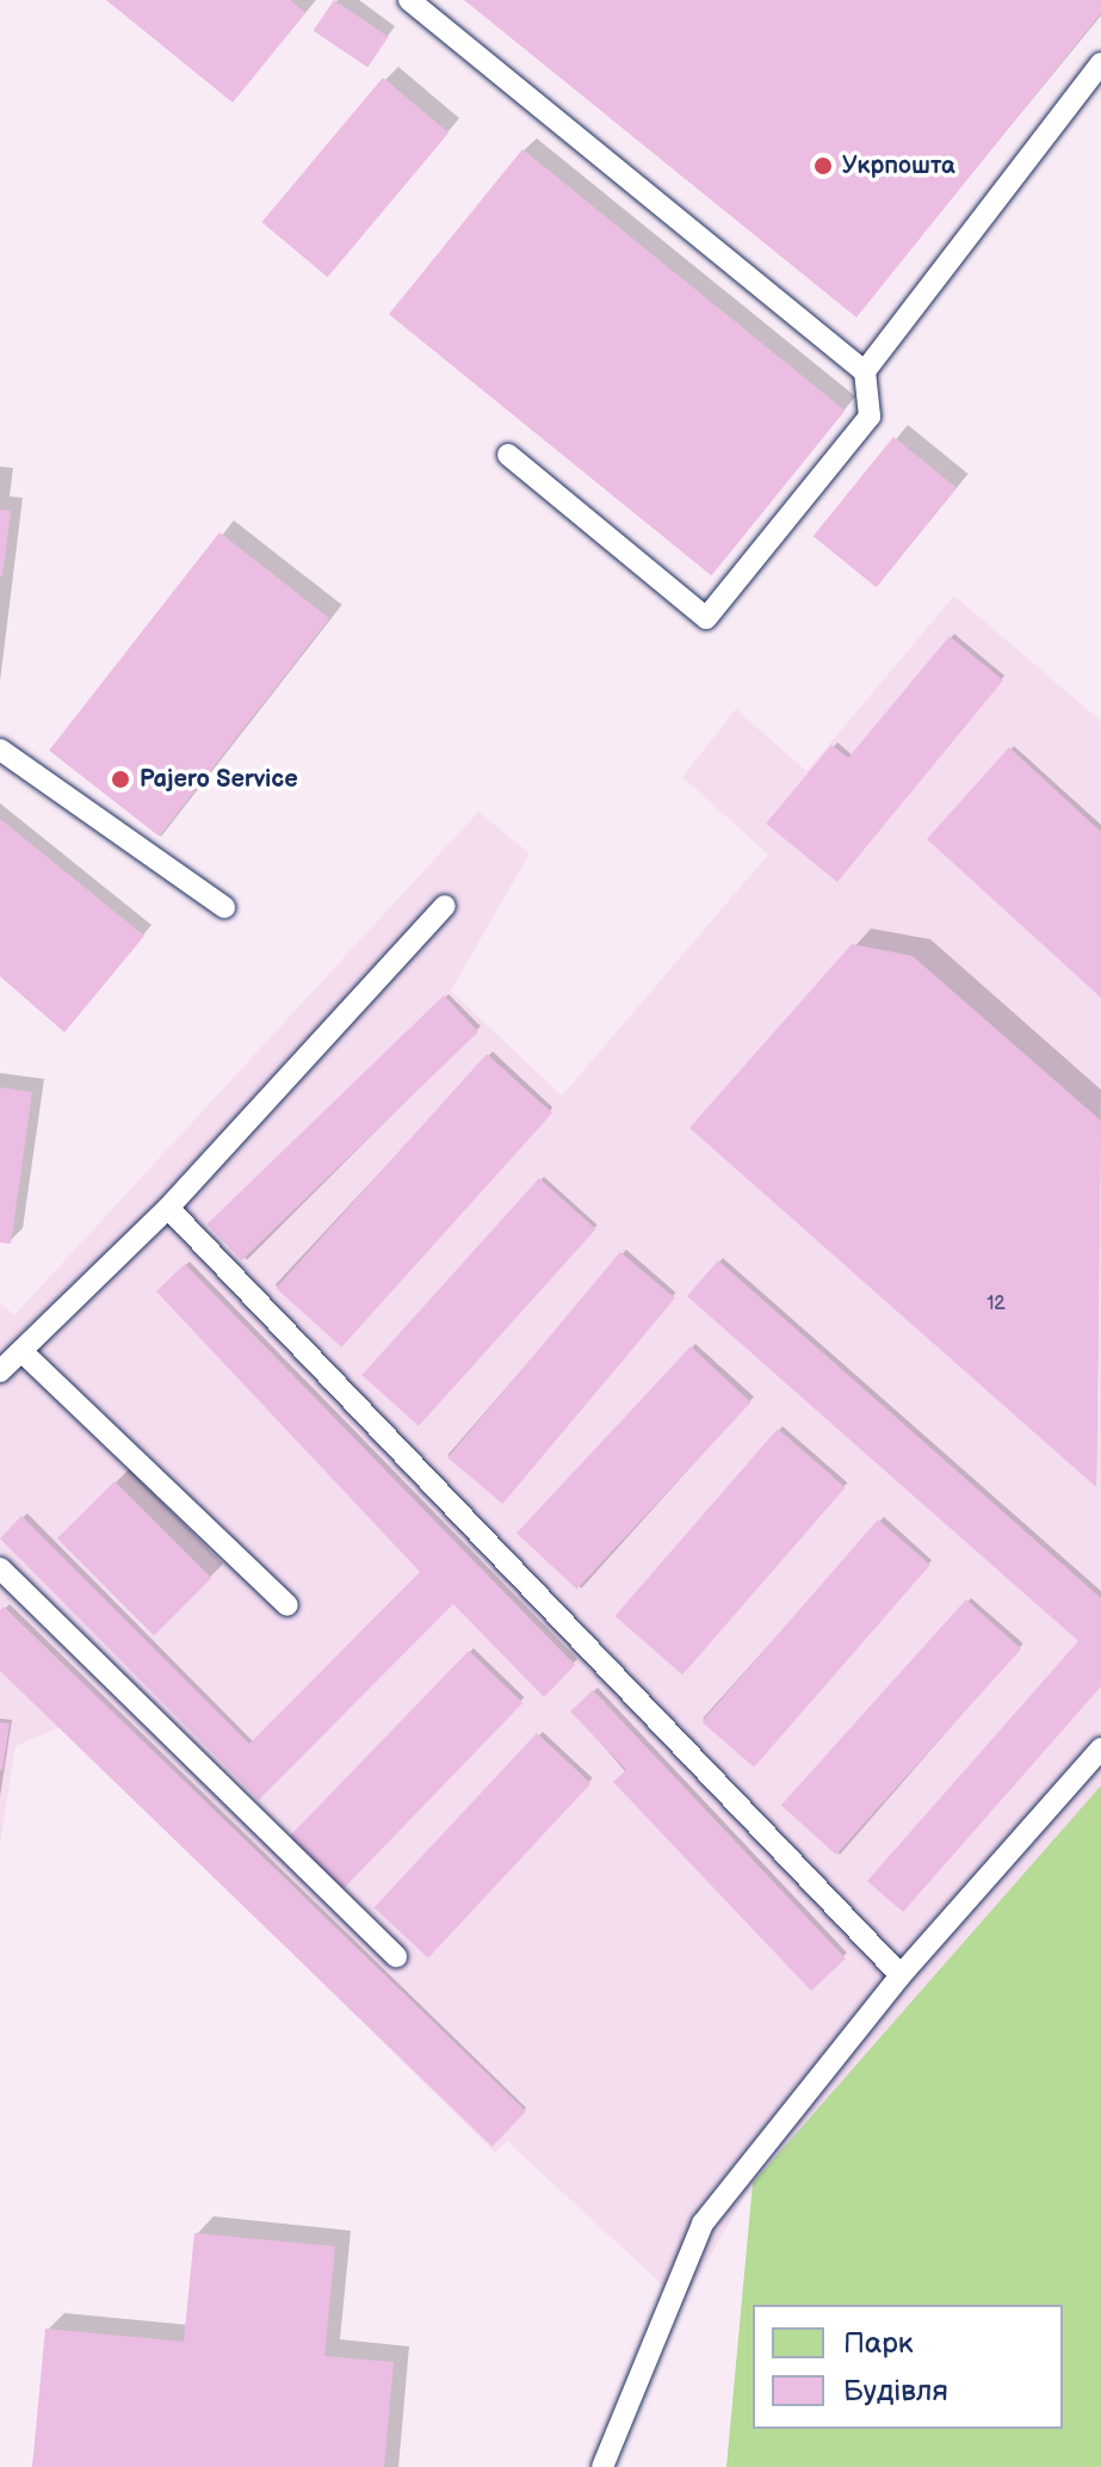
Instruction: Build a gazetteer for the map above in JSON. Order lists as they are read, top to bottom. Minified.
{"places":["Укрпошта","Pajero Service"],"house_numbers":["12"],"legend":["Парк","Будівля"]}
